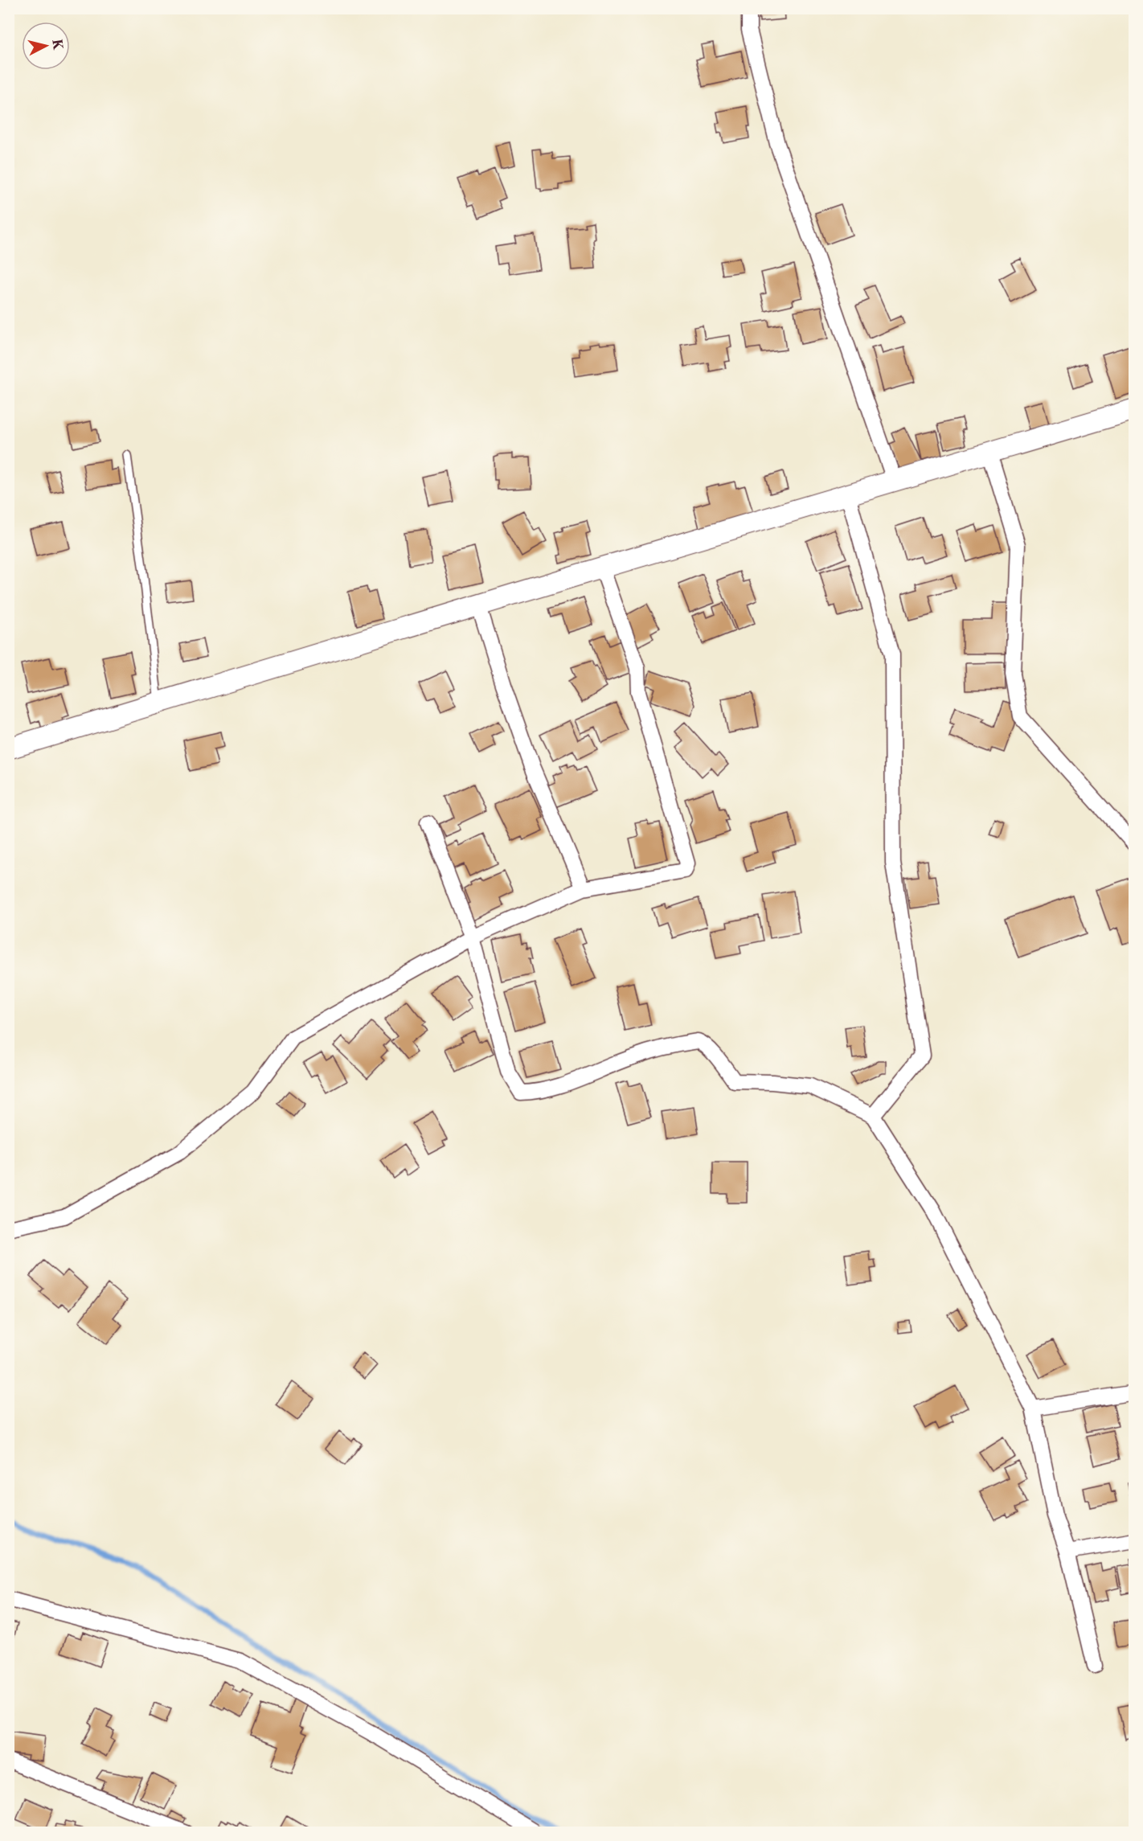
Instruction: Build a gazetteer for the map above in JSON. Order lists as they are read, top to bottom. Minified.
{"north":"right"}
